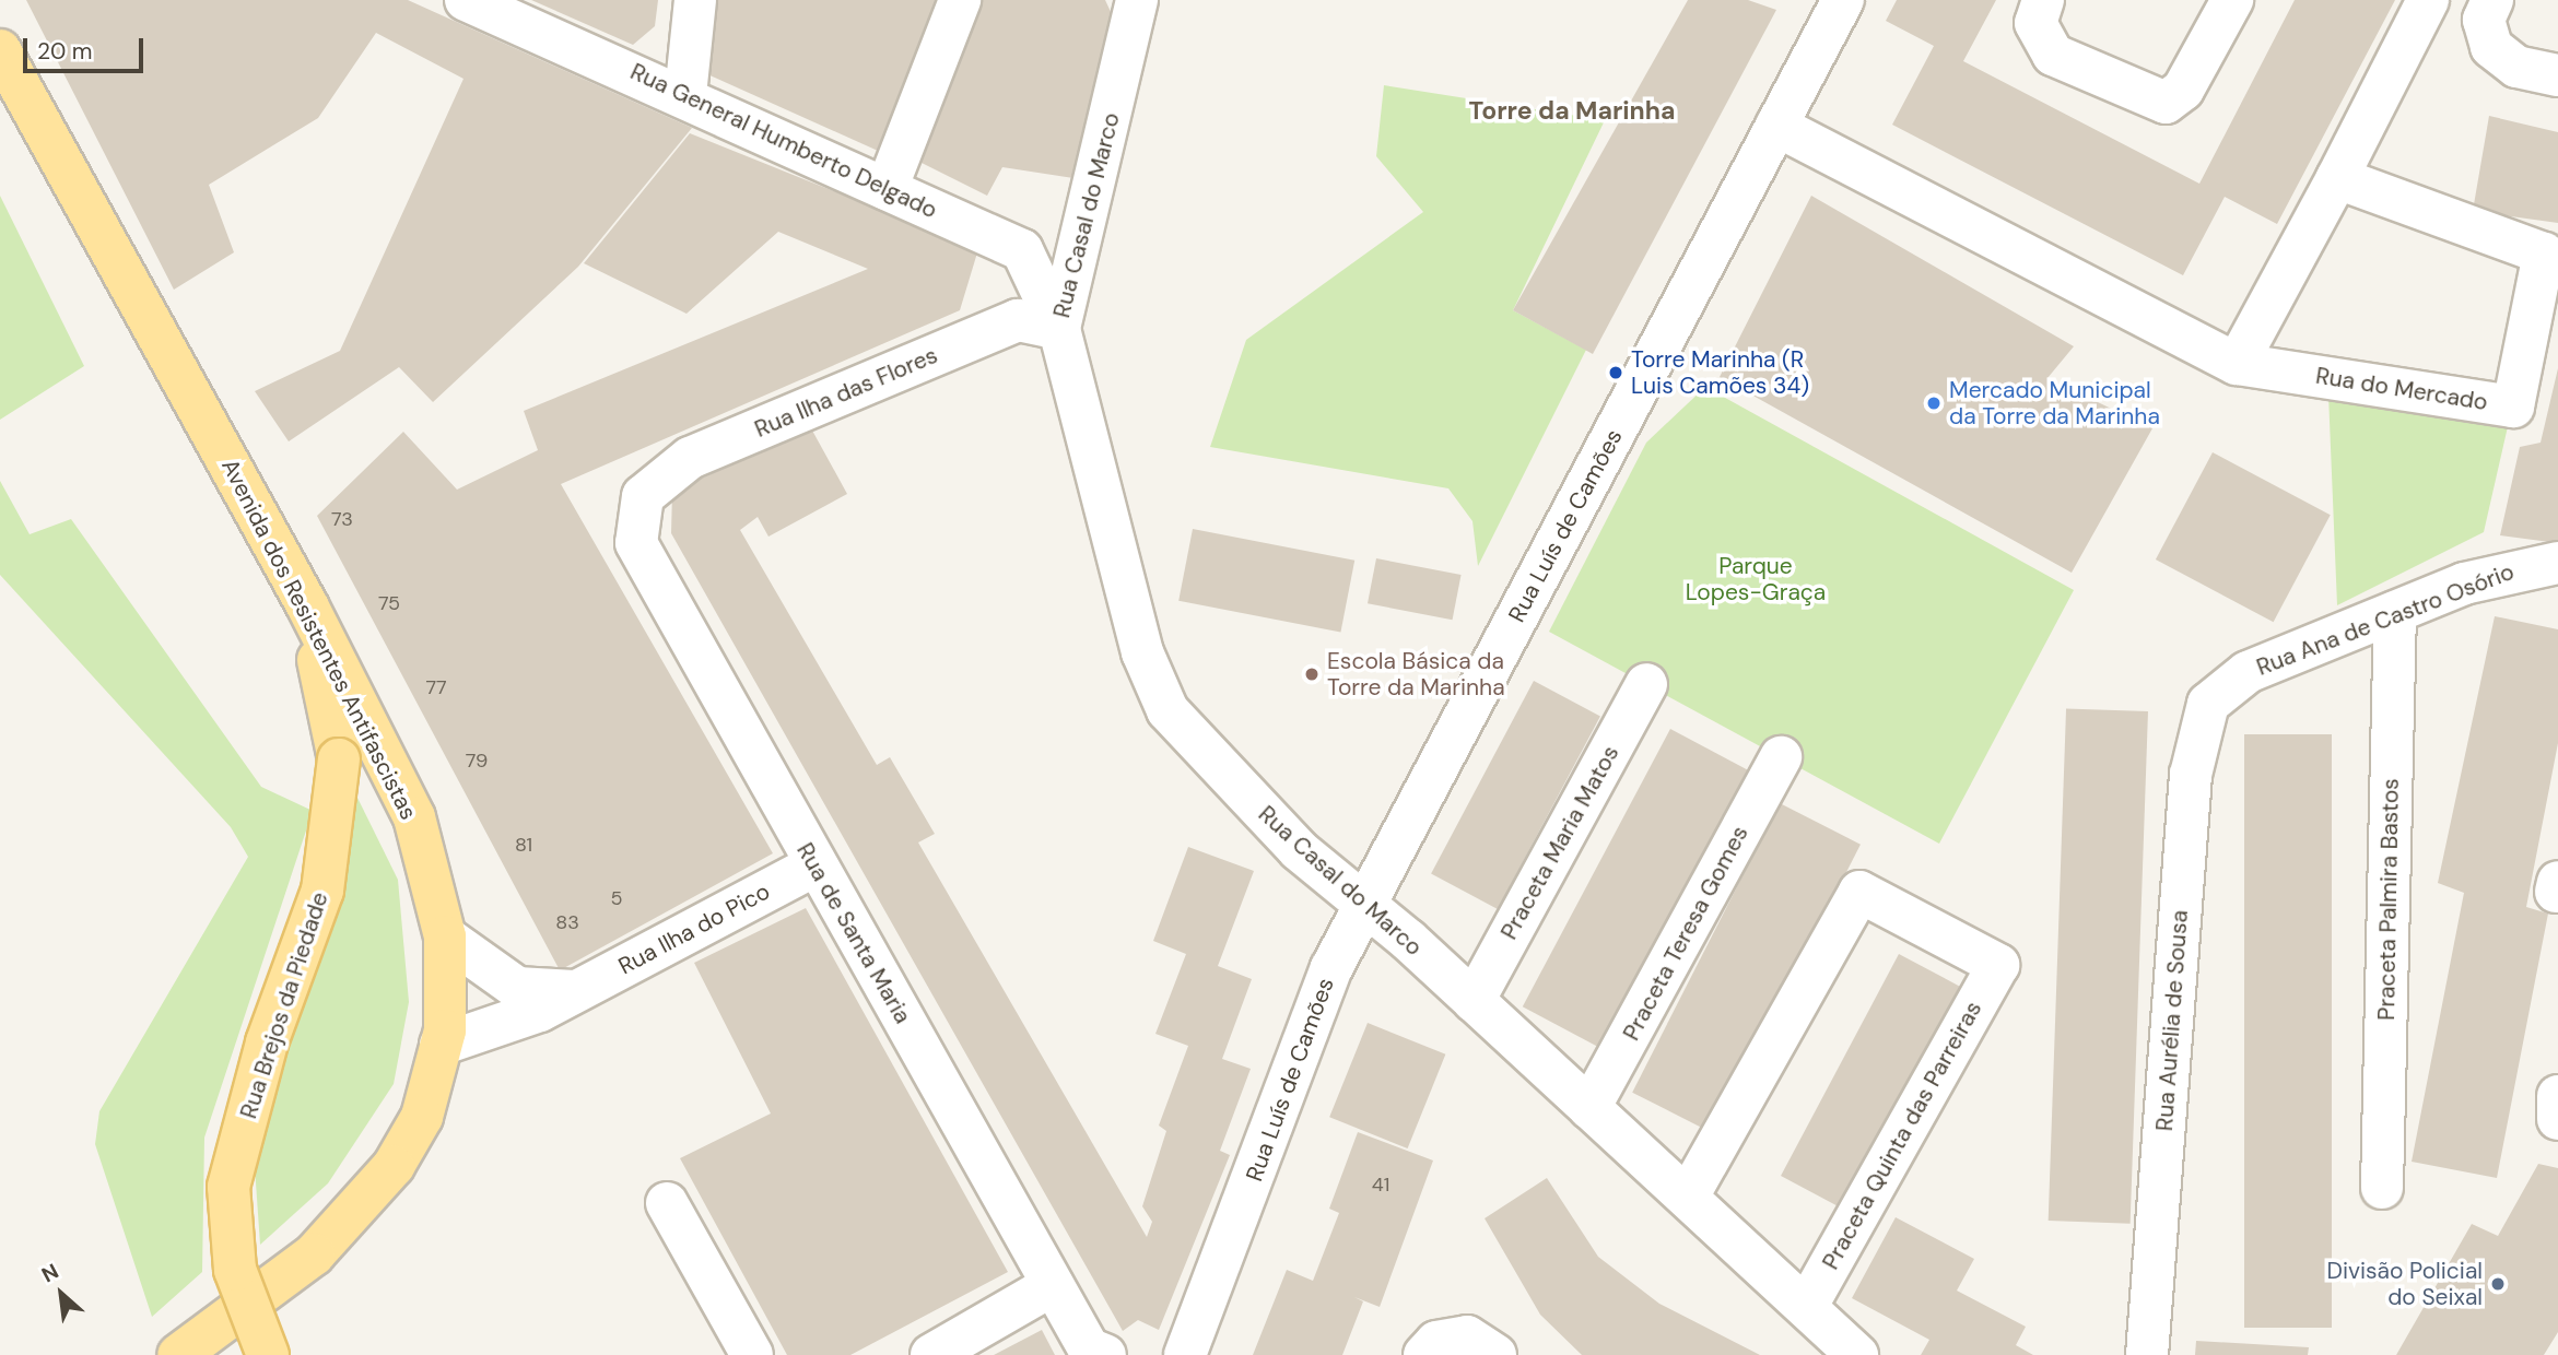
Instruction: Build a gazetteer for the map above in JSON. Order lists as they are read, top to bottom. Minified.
{"streets":{"main road":["Avenida dos Resistentes Antifascistas","Rua Brejos da Piedade"],"street":["Rua General Humberto Delgado","Rua Casal do Marco","Rua do Mercado","Rua Ilha das Flores","Rua Luís de Camões","Rua Ana de Castro Osório","Praceta Maria Matos","Praceta Palmira Bastos","Rua Ilha do Pico","Rua de Santa Maria","Praceta Teresa Gomes","Rua Aurélia de Sousa","Praceta Quinta das Parreiras"]},"crossings":[["Rua General Humberto Delgado","Rua Casal do Marco"],["Rua General Humberto Delgado","Rua Ilha das Flores"],["Rua Casal do Marco","Rua Ilha das Flores"],["Rua Casal do Marco","Rua Luís de Camões"],["Rua Casal do Marco","Praceta Maria Matos"],["Rua Casal do Marco","Praceta Teresa Gomes"],["Rua Casal do Marco","Praceta Quinta das Parreiras"],["Rua do Mercado","Rua Luís de Camões"],["Rua Ilha das Flores","Rua de Santa Maria"],["Rua Ana de Castro Osório","Praceta Palmira Bastos"],["Rua Ana de Castro Osório","Rua Aurélia de Sousa"],["Avenida dos Resistentes Antifascistas","Rua Ilha do Pico"],["Avenida dos Resistentes Antifascistas","Rua Brejos da Piedade"],["Rua Ilha do Pico","Rua de Santa Maria"]],"districts":["Torre da Marinha"],"parks":["Parque Lopes-Graça"],"places":["Torre Marinha (R Luis Camões 34)","Mercado Municipal da Torre da Marinha","Escola Básica da Torre da Marinha","Divisão Policial do Seixal"],"house_numbers":["73","75","77","79","81","5","83","41"],"scale_bar":"20 m","north":"top left"}
